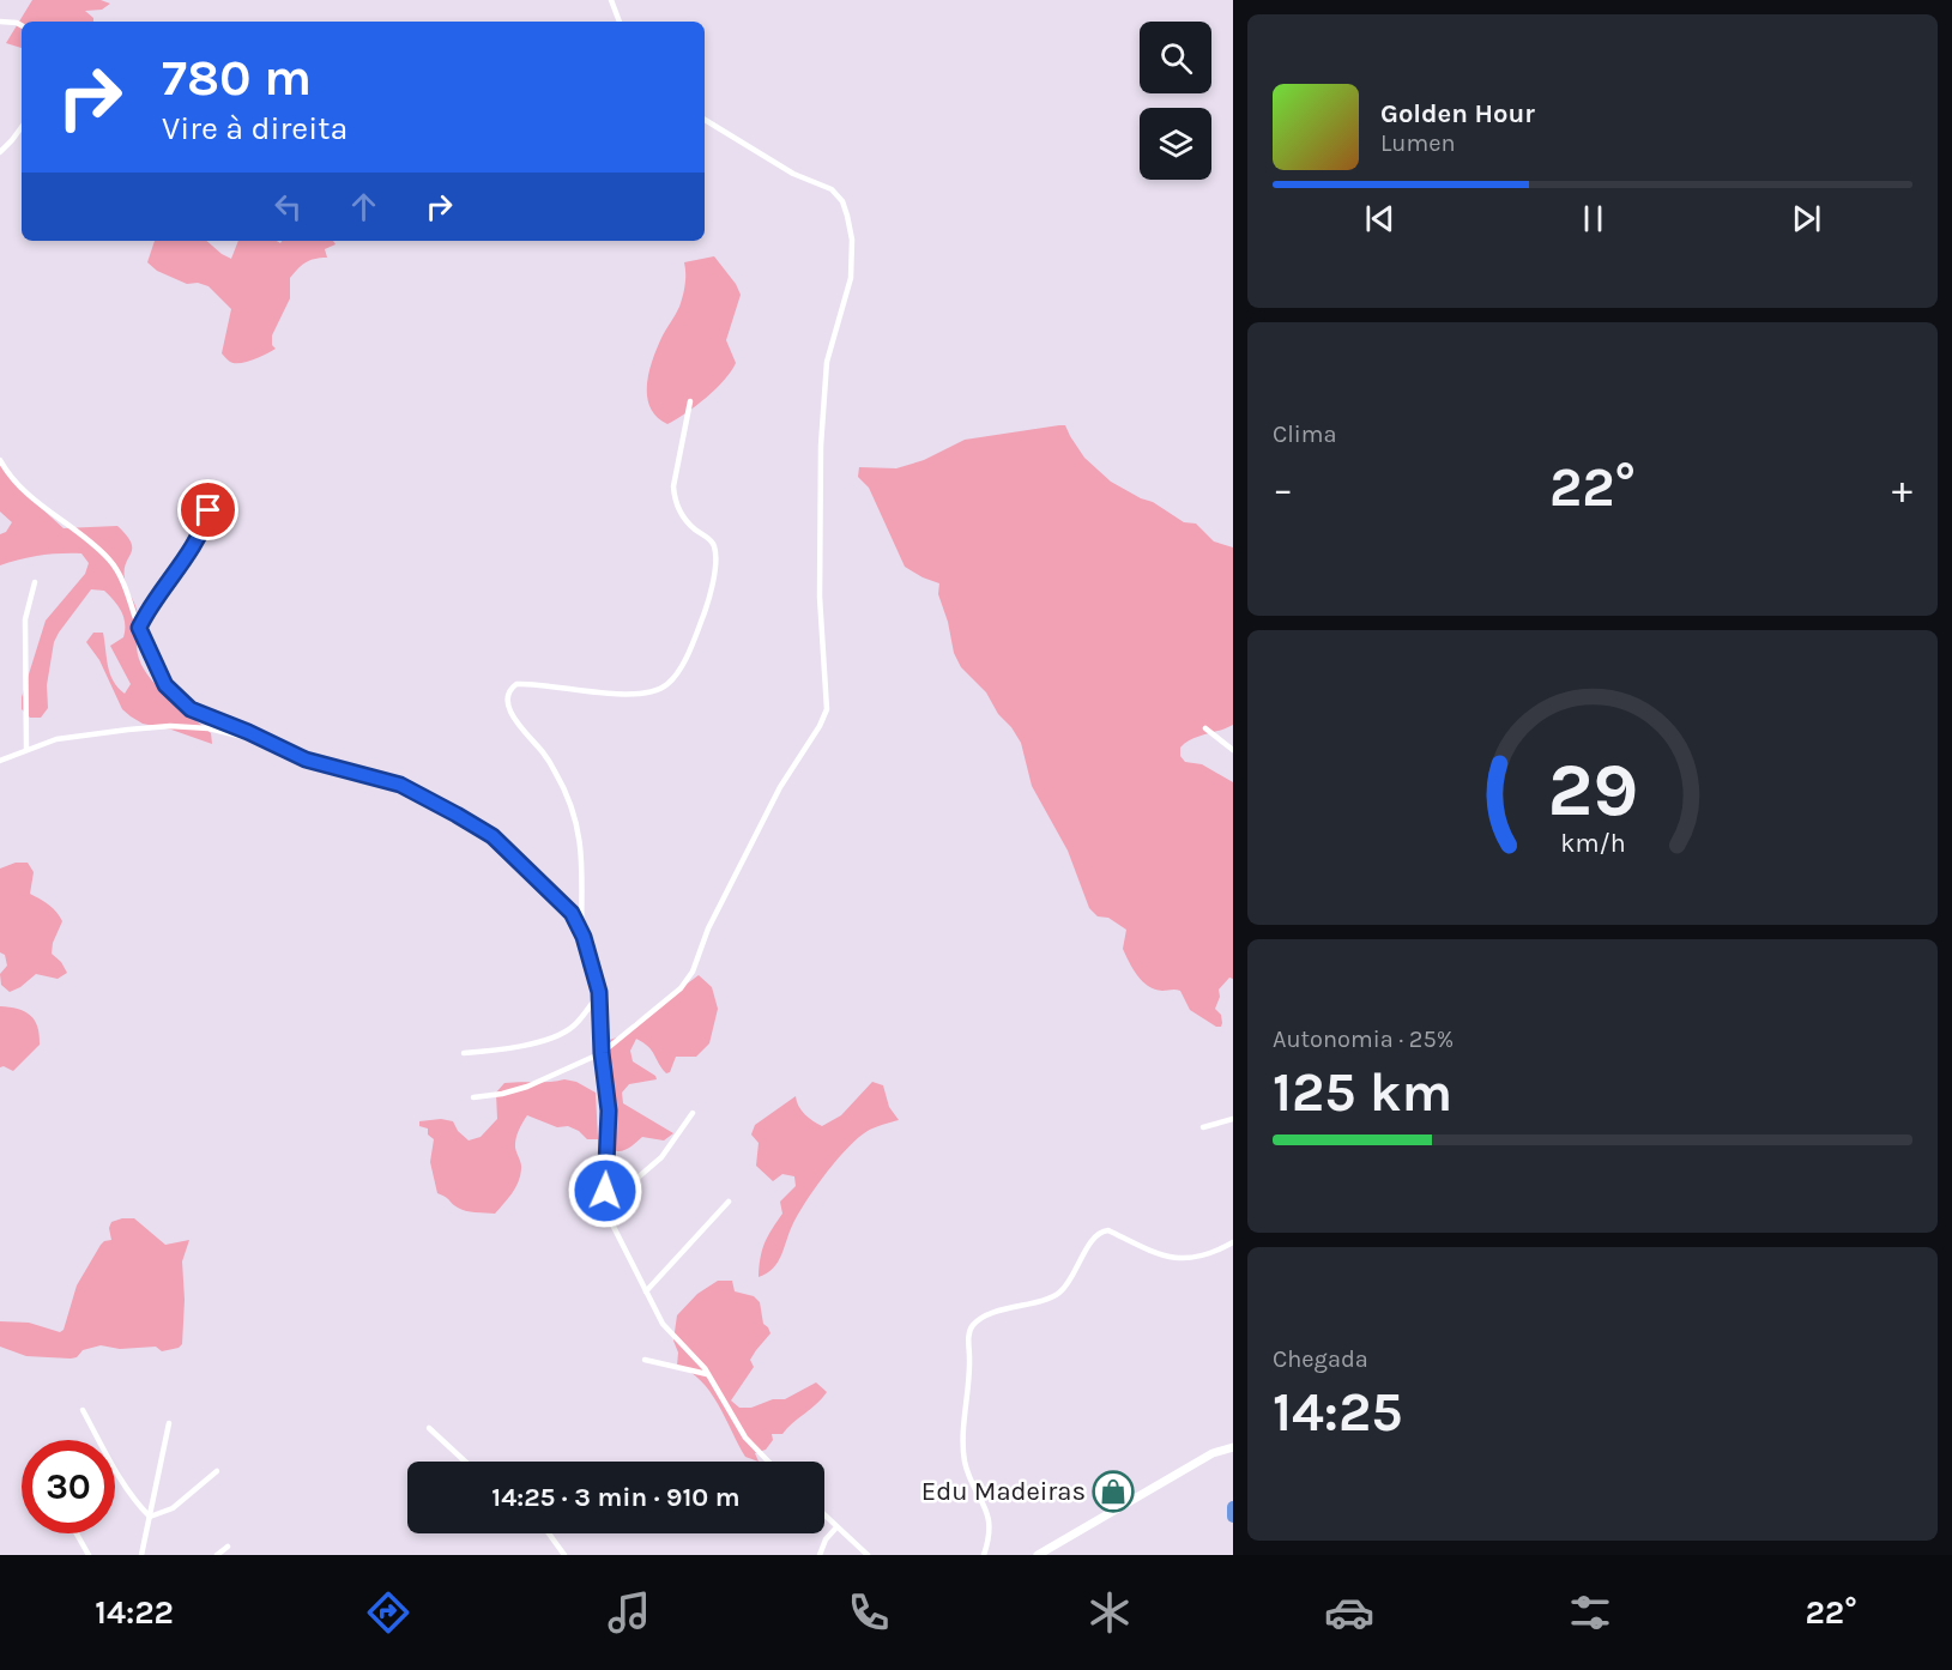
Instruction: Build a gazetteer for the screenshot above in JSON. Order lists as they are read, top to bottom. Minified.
{"places":{"shop":["Edu Madeiras"]},"page":{"turn":["780 m","Vire à direita"],"song":["Golden Hour","Lumen"],"tile":["Clima",["Autonomia · 25%","125 km"],["Chegada","14:25"]],"heat":["−","22°","+"],"limit":"30","trip":"14:25 · 3 min · 910 m","tabs":["14:22","22°"],"gauge":["29","km/h"]}}
